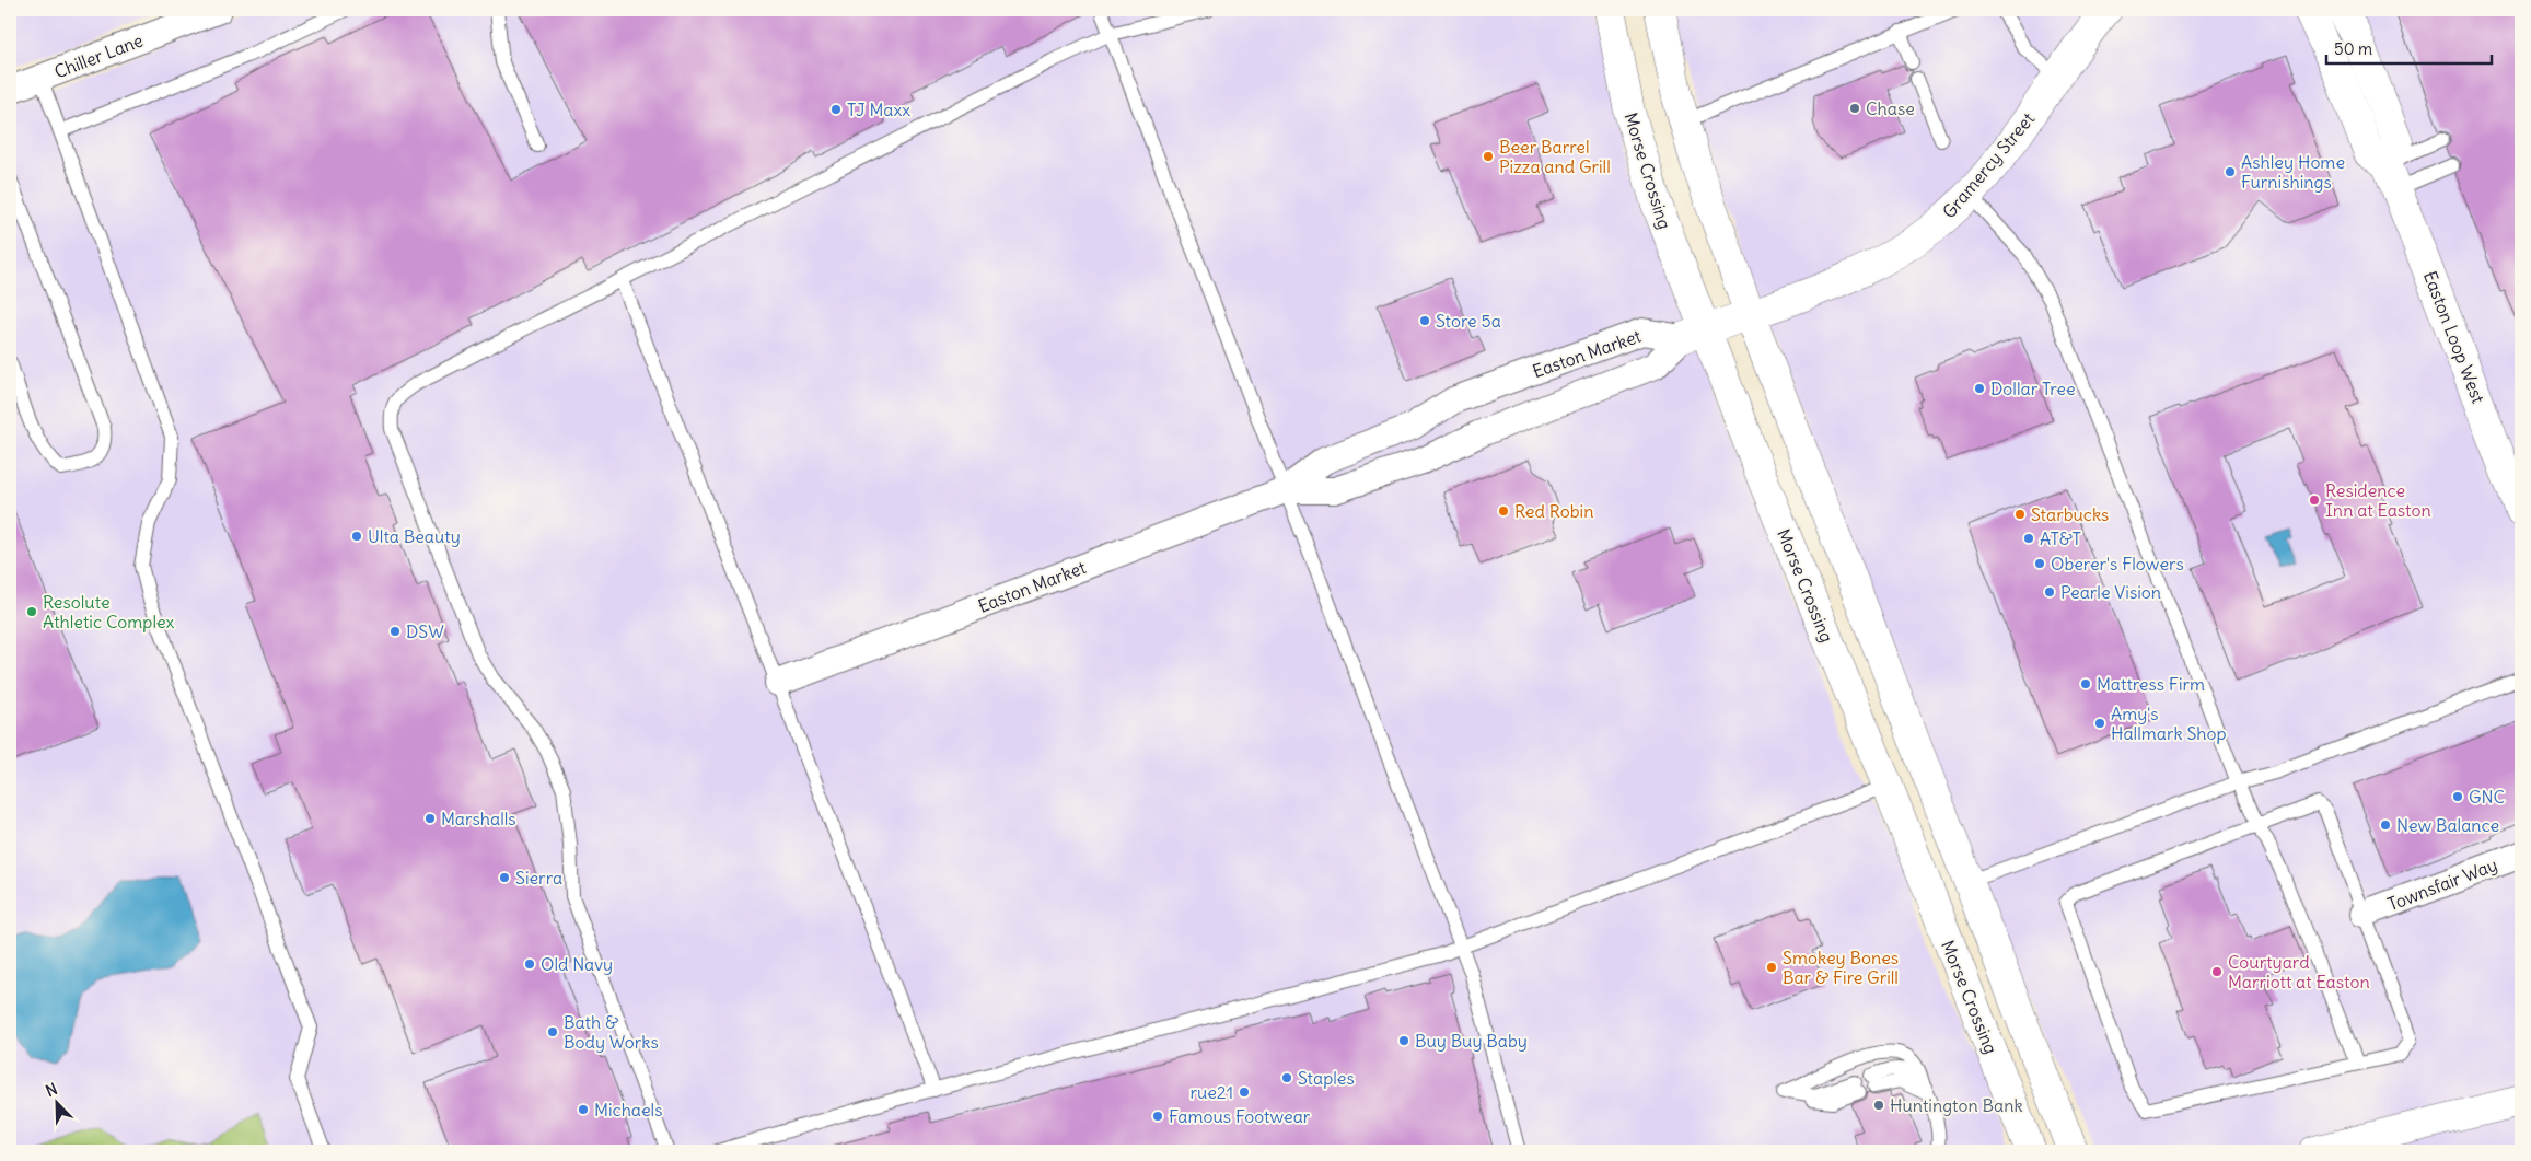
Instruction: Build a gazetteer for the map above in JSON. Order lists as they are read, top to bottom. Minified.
{"streets":{"main road":["Gramercy Street","Morse Crossing","Easton Loop West"],"street":["Chiller Lane","Easton Market","Townsfair Way"]},"crossings":[["Gramercy Street","Morse Crossing"],["Gramercy Street","Easton Market"],["Morse Crossing","Easton Market"]],"places":["Chase","TJ Maxx","Beer Barrel Pizza and Grill","Ashley Home Furnishings","Store 5a","Dollar Tree","Residence Inn at Easton","Red Robin","Starbucks","Ulta Beauty","AT&T","Oberer's Flowers","Pearle Vision","Resolute Athletic Complex","DSW","Mattress Firm","Amy's Hallmark Shop","GNC","Marshalls","New Balance","Sierra","Old Navy","Smokey Bones Bar & Fire Grill","Courtyard Marriott at Easton","Bath & Body Works","Buy Buy Baby","Staples","rue21","Huntington Bank","Michaels","Famous Footwear"],"scale_bar":"50 m","north":"top left"}
